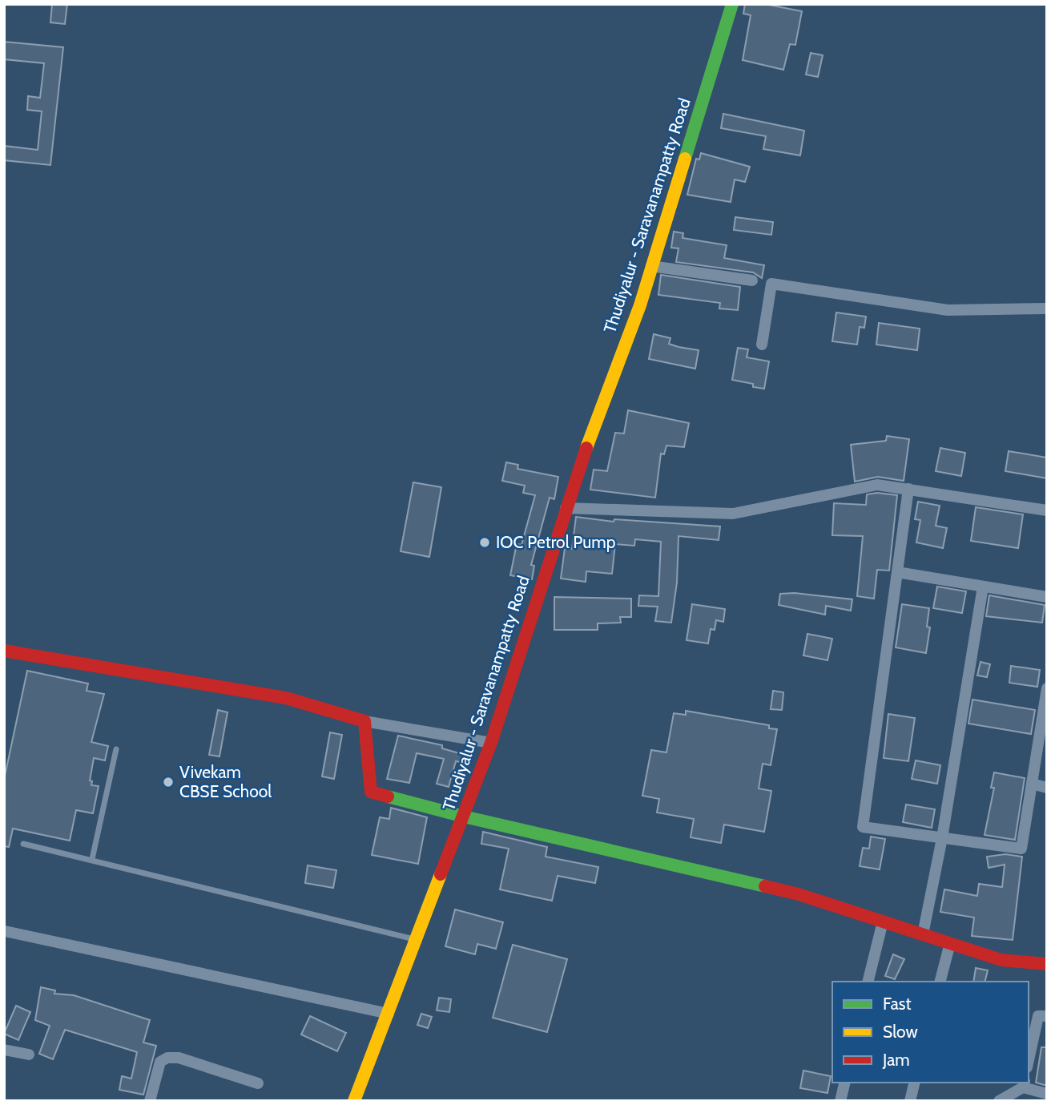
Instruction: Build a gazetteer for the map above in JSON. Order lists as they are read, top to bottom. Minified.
{"streets":{"main road":["Thudiyalur - Saravanampatty Road"]},"places":["IOC Petrol Pump","Vivekam CBSE School"],"legend":["Fast","Slow","Jam"]}
